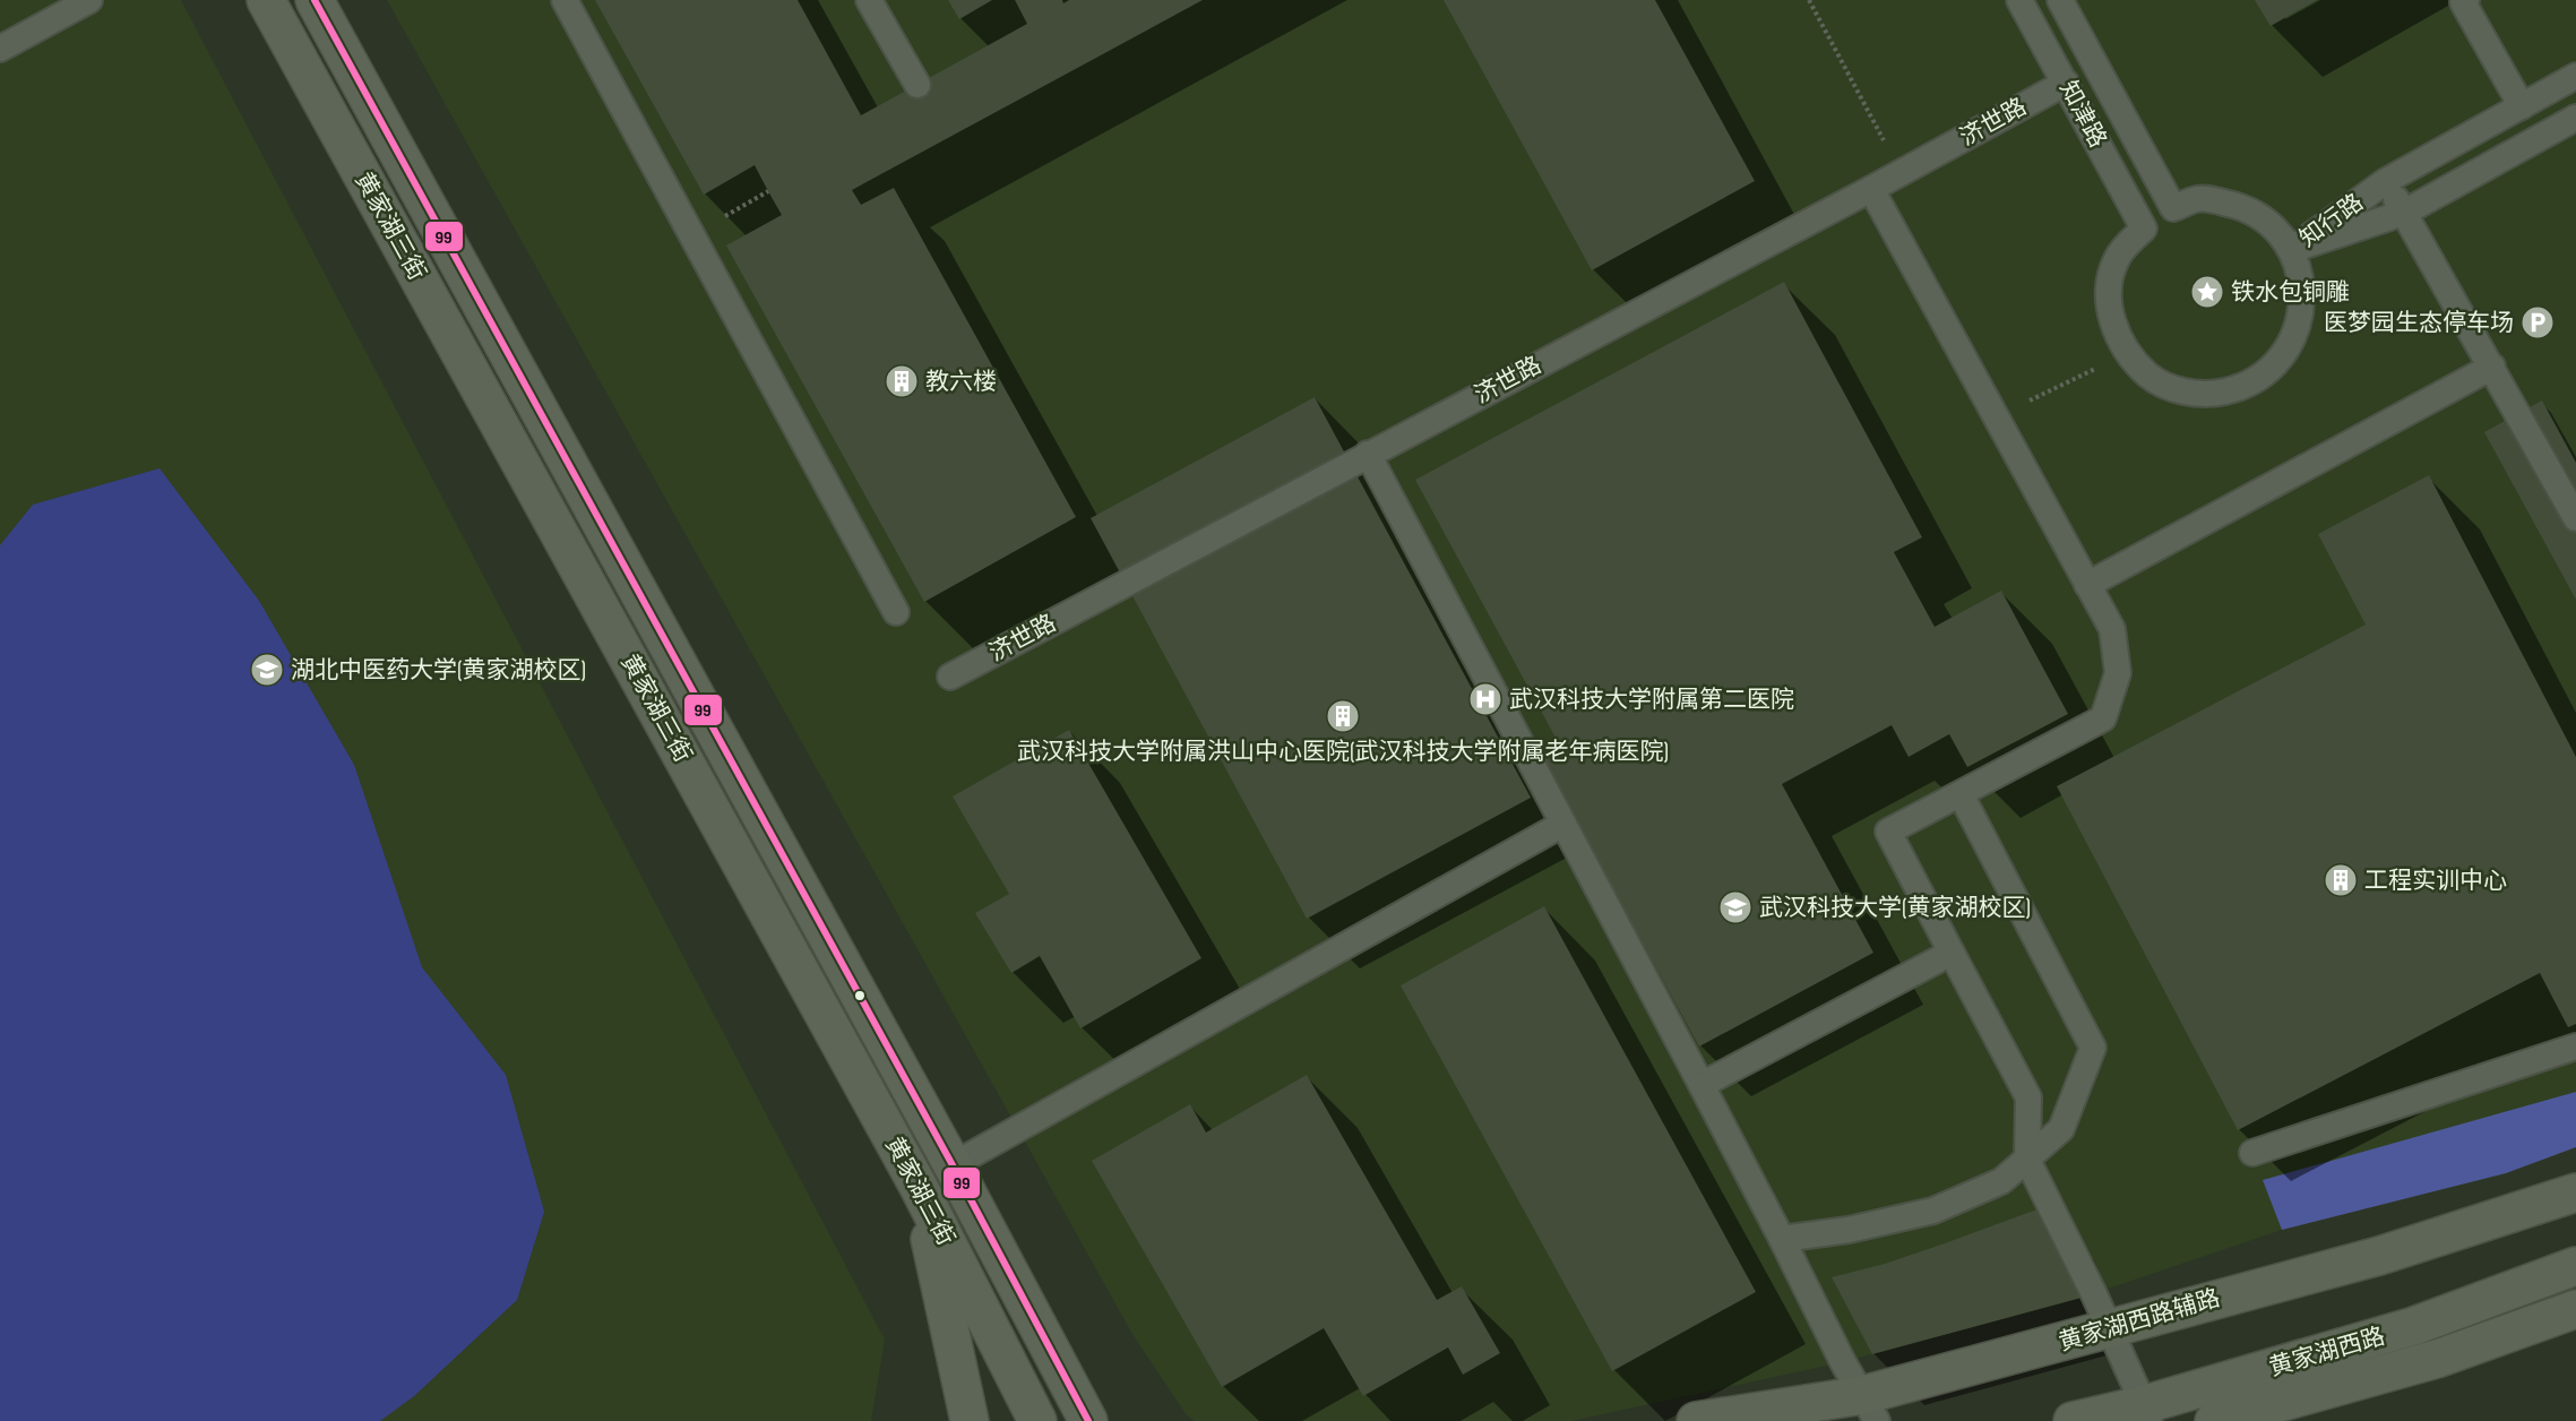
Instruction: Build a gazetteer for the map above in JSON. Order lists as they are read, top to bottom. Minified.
{"streets":{"street":["黄家湖三街","黄家湖西路辅路","黄家湖西路"],"lane":["知津路","济世路","知行路"]},"crossings":[["知津路","济世路"],["知津路","知行路"]],"places":{"place":["铁水包铜雕"],"parking":["医梦园生态停车场"],"building":["教六楼","武汉科技大学附属洪山中心医院(武汉科技大学附属老年病医院)","工程实训中心"],"school or university":["湖北中医药大学(黄家湖校区)","武汉科技大学(黄家湖校区)"],"hospital":["武汉科技大学附属第二医院"]},"lines":["transit line 99"]}
